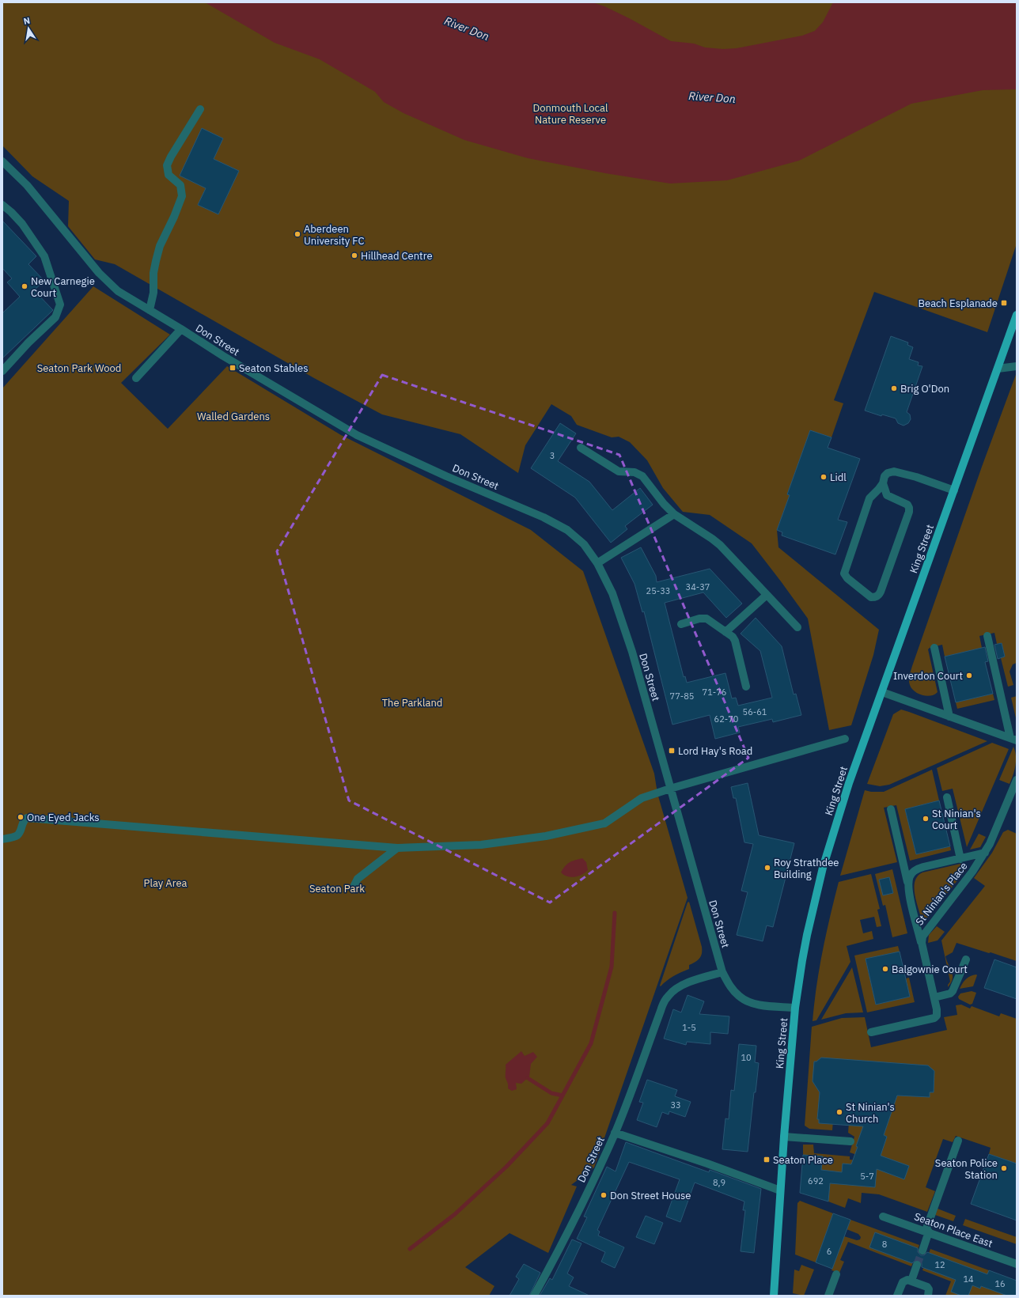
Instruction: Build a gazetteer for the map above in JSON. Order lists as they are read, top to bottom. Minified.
{"streets":{"main road":["King Street"],"street":["Don Street","St Ninian's Place","Seaton Place East"]},"crossings":[["Don Street","King Street"]],"water":["River Don"],"parks":["Donmouth Local Nature Reserve","Seaton Park Wood","Walled Gardens","The Parkland","Play Area","Seaton Park"],"places":{"other":["Aberdeen University FC","Hillhead Centre","New Carnegie Court","Brig O'Don","Lidl","Inverdon Court","One Eyed Jacks","St Ninian's Court","Roy Strathdee Building","Balgownie Court","St Ninian's Church","Seaton Police Station","Don Street House"],"transit":["Beach Esplanade","Seaton Stables","Lord Hay's Road","Seaton Place"]},"house_numbers":["3","34-37","25-33","71-76","77-85","56-61","62-70","1-5","10","33","5-7","692","8,9","8","6","12","14","16"],"north":"top"}
